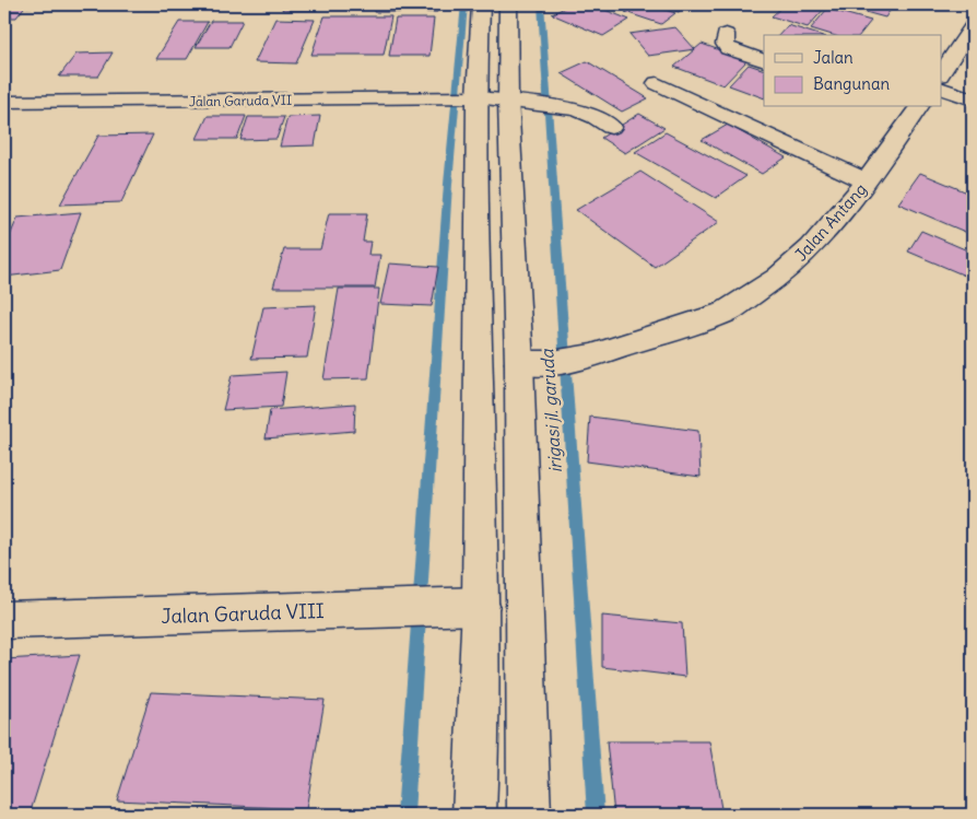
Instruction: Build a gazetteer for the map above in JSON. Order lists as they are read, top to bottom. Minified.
{"streets":{"street":["Jalan Garuda VII","Jalan Antang","Jalan Garuda VIII"]},"water":["irigasi jl. garuda"],"legend":["Jalan","Bangunan"]}
